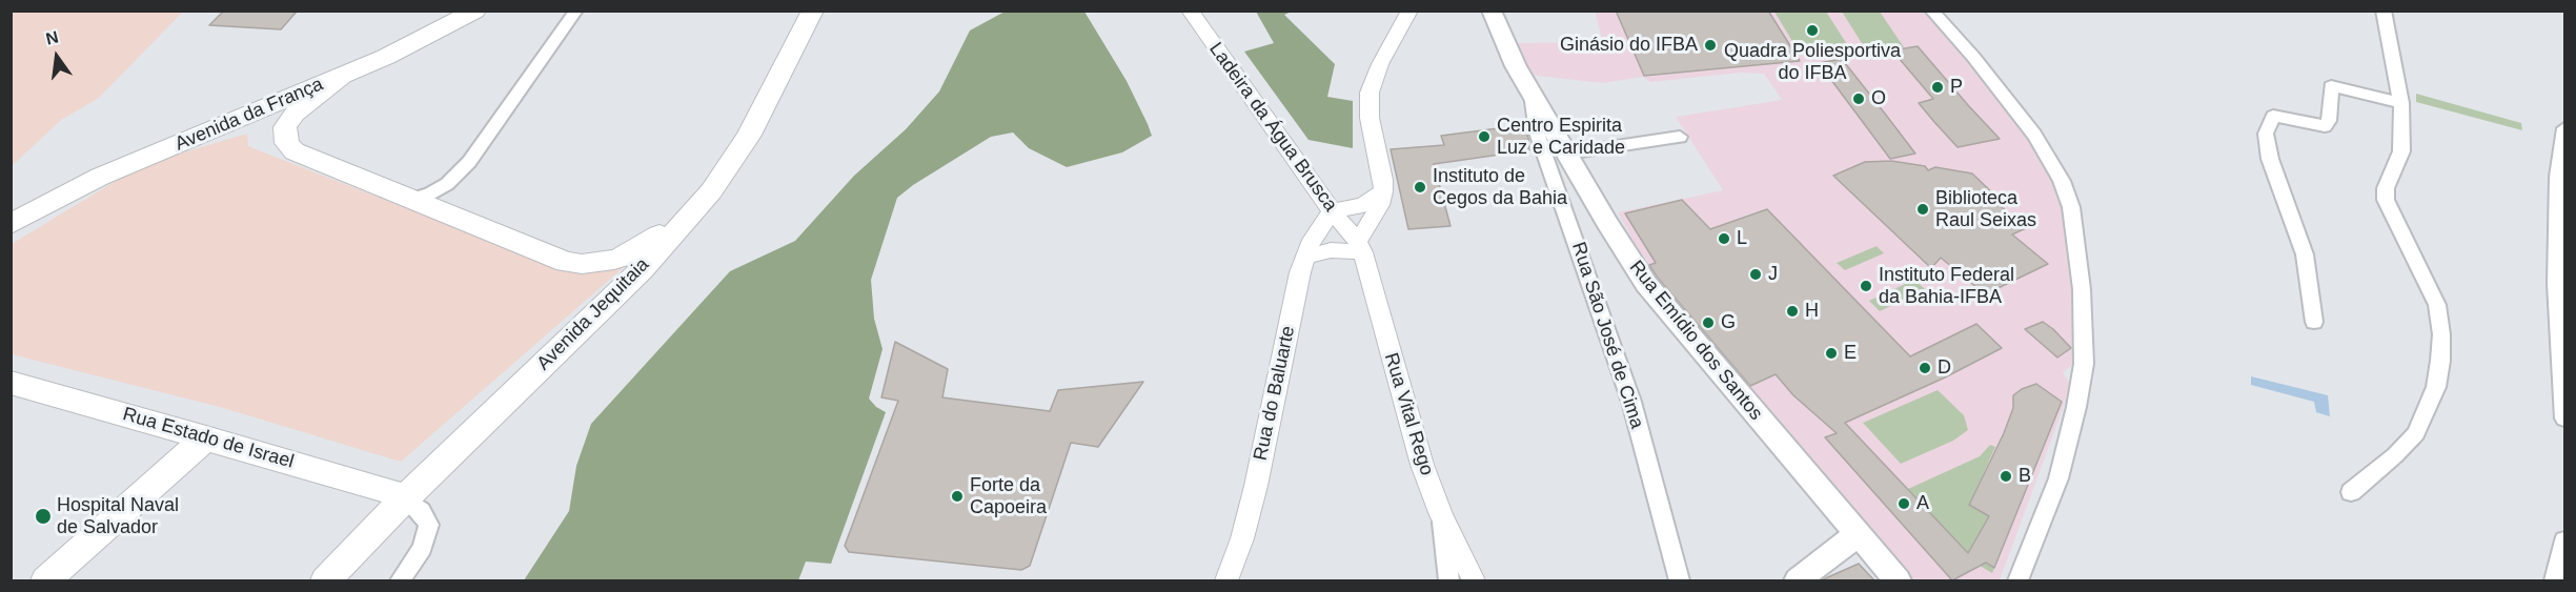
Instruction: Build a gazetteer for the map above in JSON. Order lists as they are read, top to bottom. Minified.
{"streets":{"main road":["Avenida da França","Avenida Jequitaia","Rua Emídio dos Santos","Rua Estado de Israel"],"street":["Ladeira da Água Brusca","Rua São José de Cima","Rua do Baluarte","Rua Vital Rego"]},"crossings":[["Ladeira da Água Brusca","Rua do Baluarte"],["Ladeira da Água Brusca","Rua Vital Rego"],["Avenida Jequitaia","Rua Estado de Israel"],["Rua São José de Cima","Rua Emídio dos Santos"]],"places":["Quadra Poliesportiva do IFBA","Ginásio do IFBA","P","O","Centro Espirita Luz e Caridade","Instituto de Cegos da Bahia","Biblioteca Raul Seixas","L","J","Instituto Federal da Bahia-IFBA","H","G","E","D","B","Forte da Capoeira","A","Hospital Naval de Salvador"],"north":"top"}
